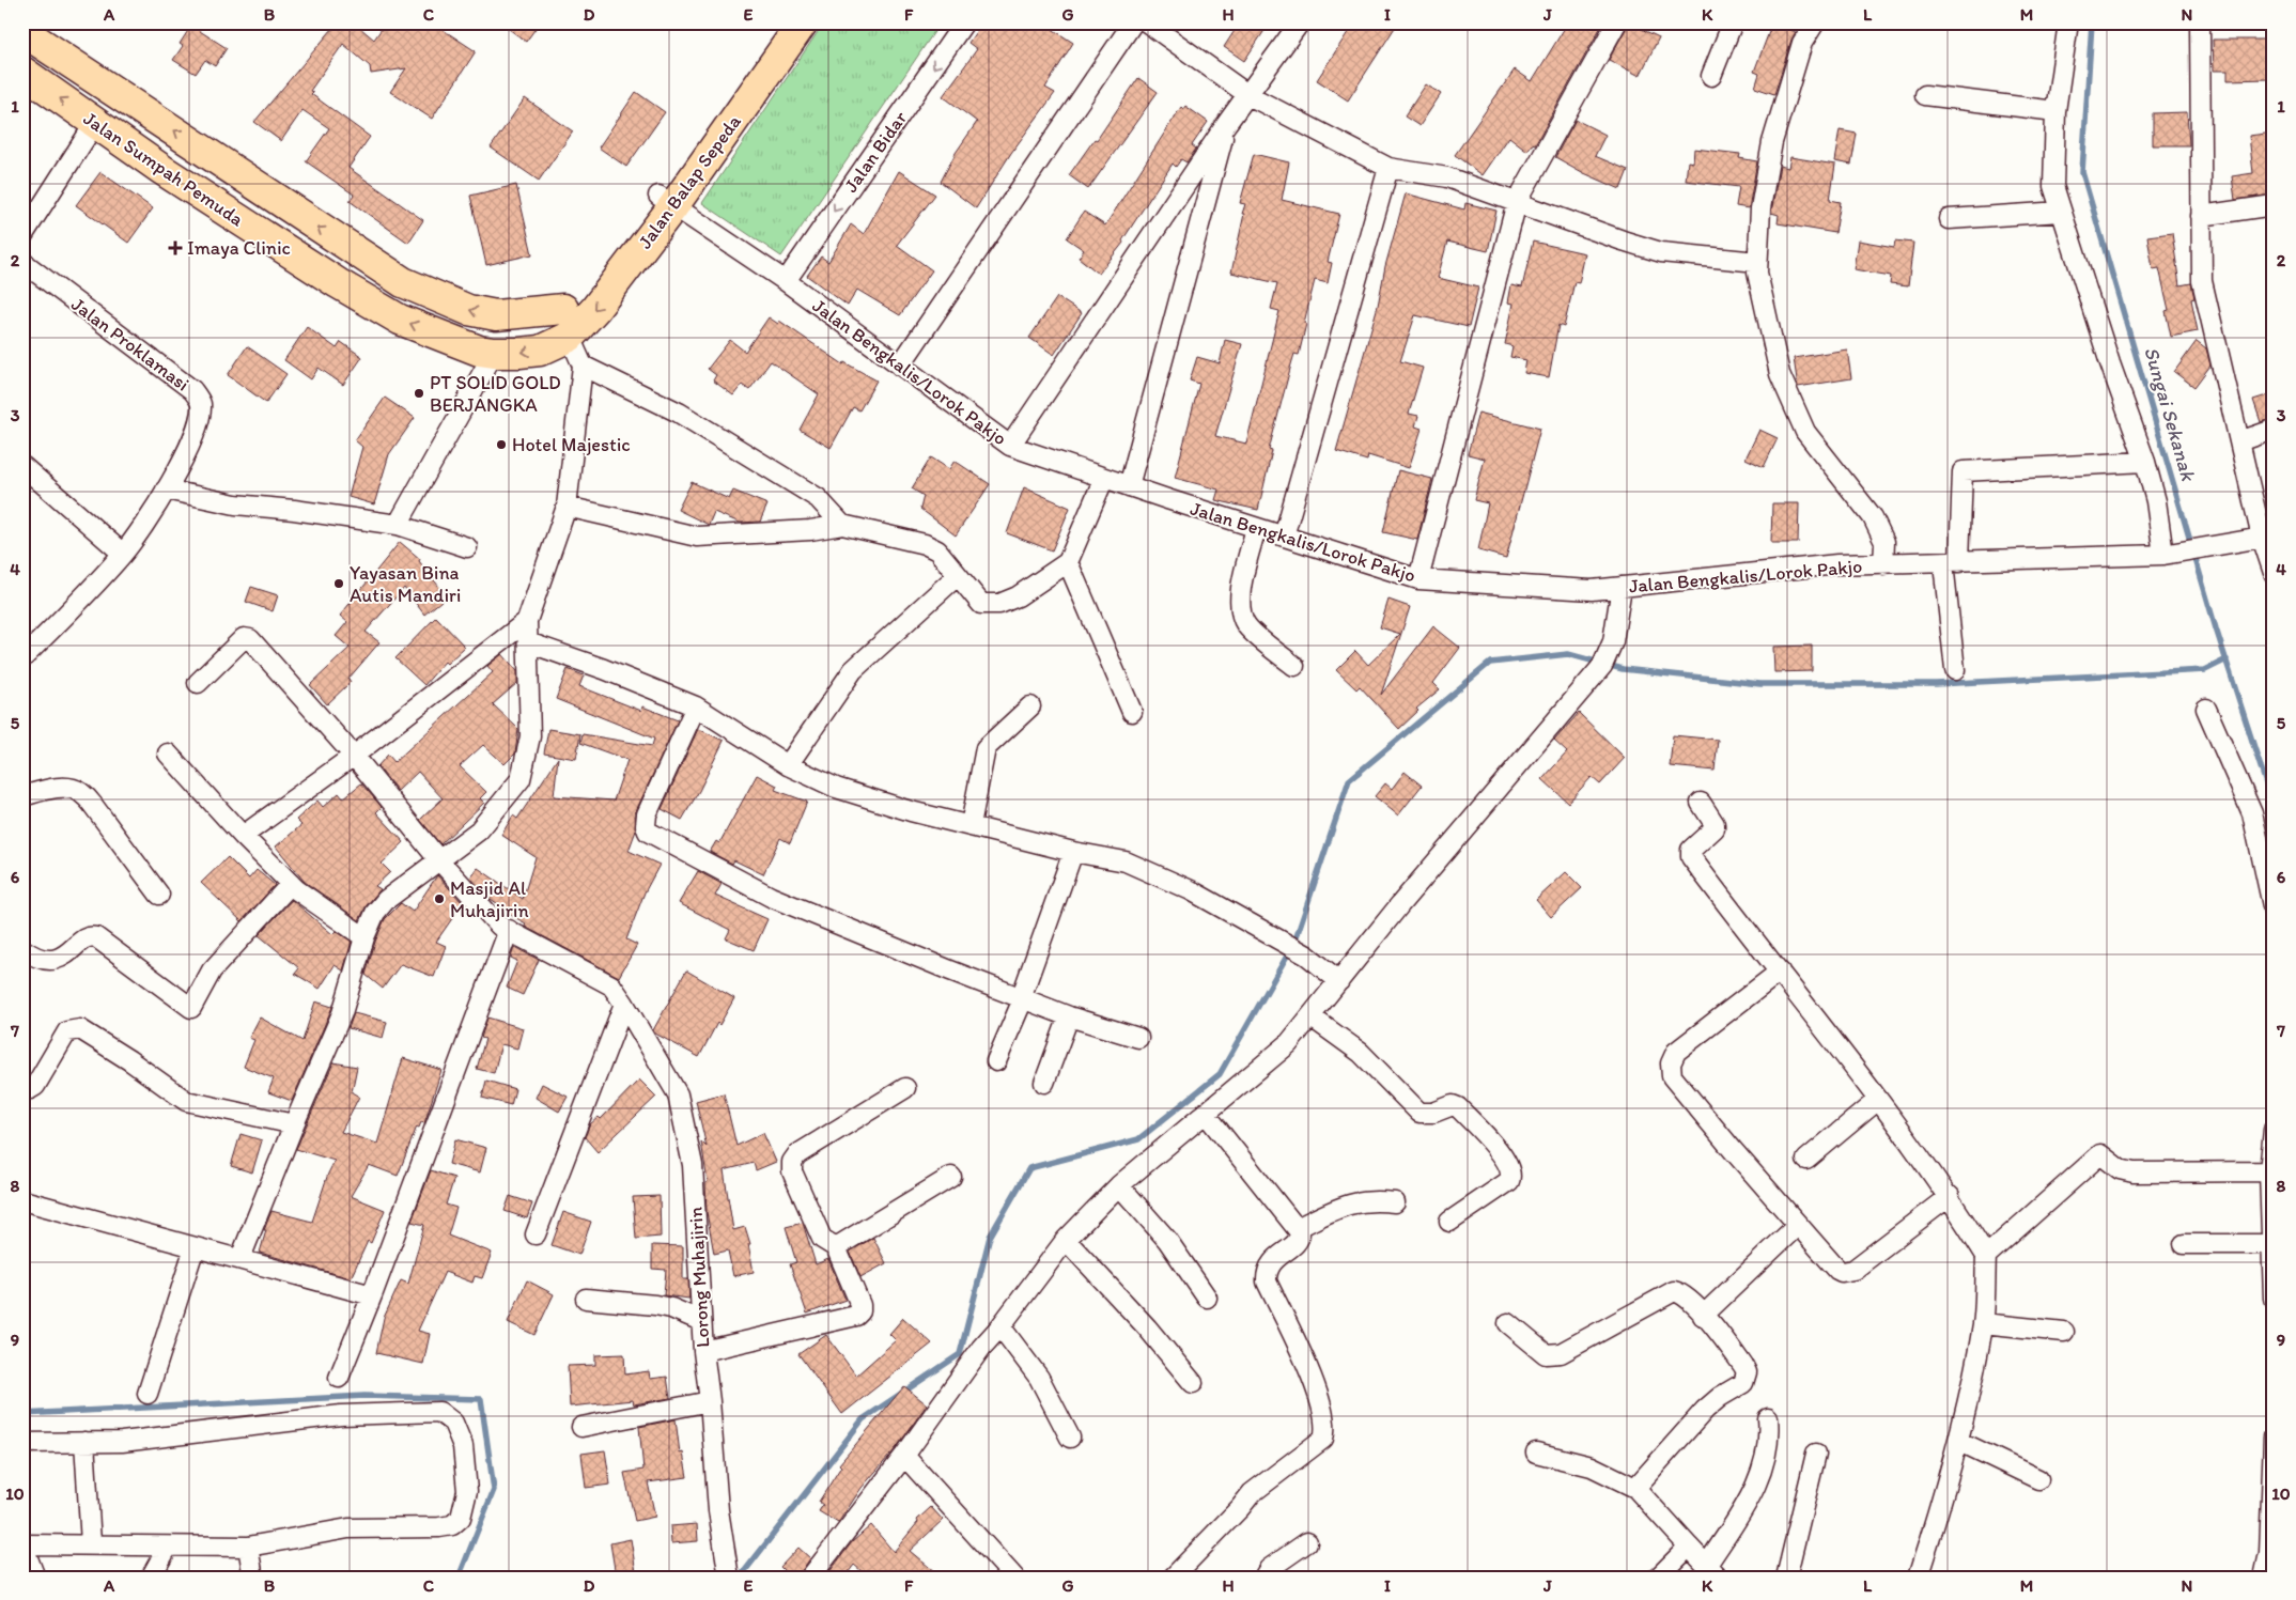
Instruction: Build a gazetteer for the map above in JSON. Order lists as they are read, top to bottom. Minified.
{"streets":{"main road":["Jalan Sumpah Pemuda","Jalan Balap Sepeda"],"street":["Jalan Bidar","Jalan Proklamasi","Jalan Bengkalis/Lorok Pakjo","Lorong Muhajirin"]},"crossings":[["Jalan Bidar","Jalan Bengkalis/Lorok Pakjo"],["Jalan Sumpah Pemuda","Jalan Balap Sepeda"],["Jalan Balap Sepeda","Jalan Bengkalis/Lorok Pakjo"]],"one_way":["Jalan Sumpah Pemuda"],"water":["Sungai Sekanak"],"places":{"health":["Imaya Clinic"],"other":["PT SOLID GOLD BERJANGKA","Hotel Majestic","Yayasan Bina Autis Mandiri","Masjid Al Muhajirin"]},"grid":{"columns":["A","B","C","D","E","F","G","H","I","J","K","L","M","N"],"rows":["1","2","3","4","5","6","7","8","9","10"]}}
